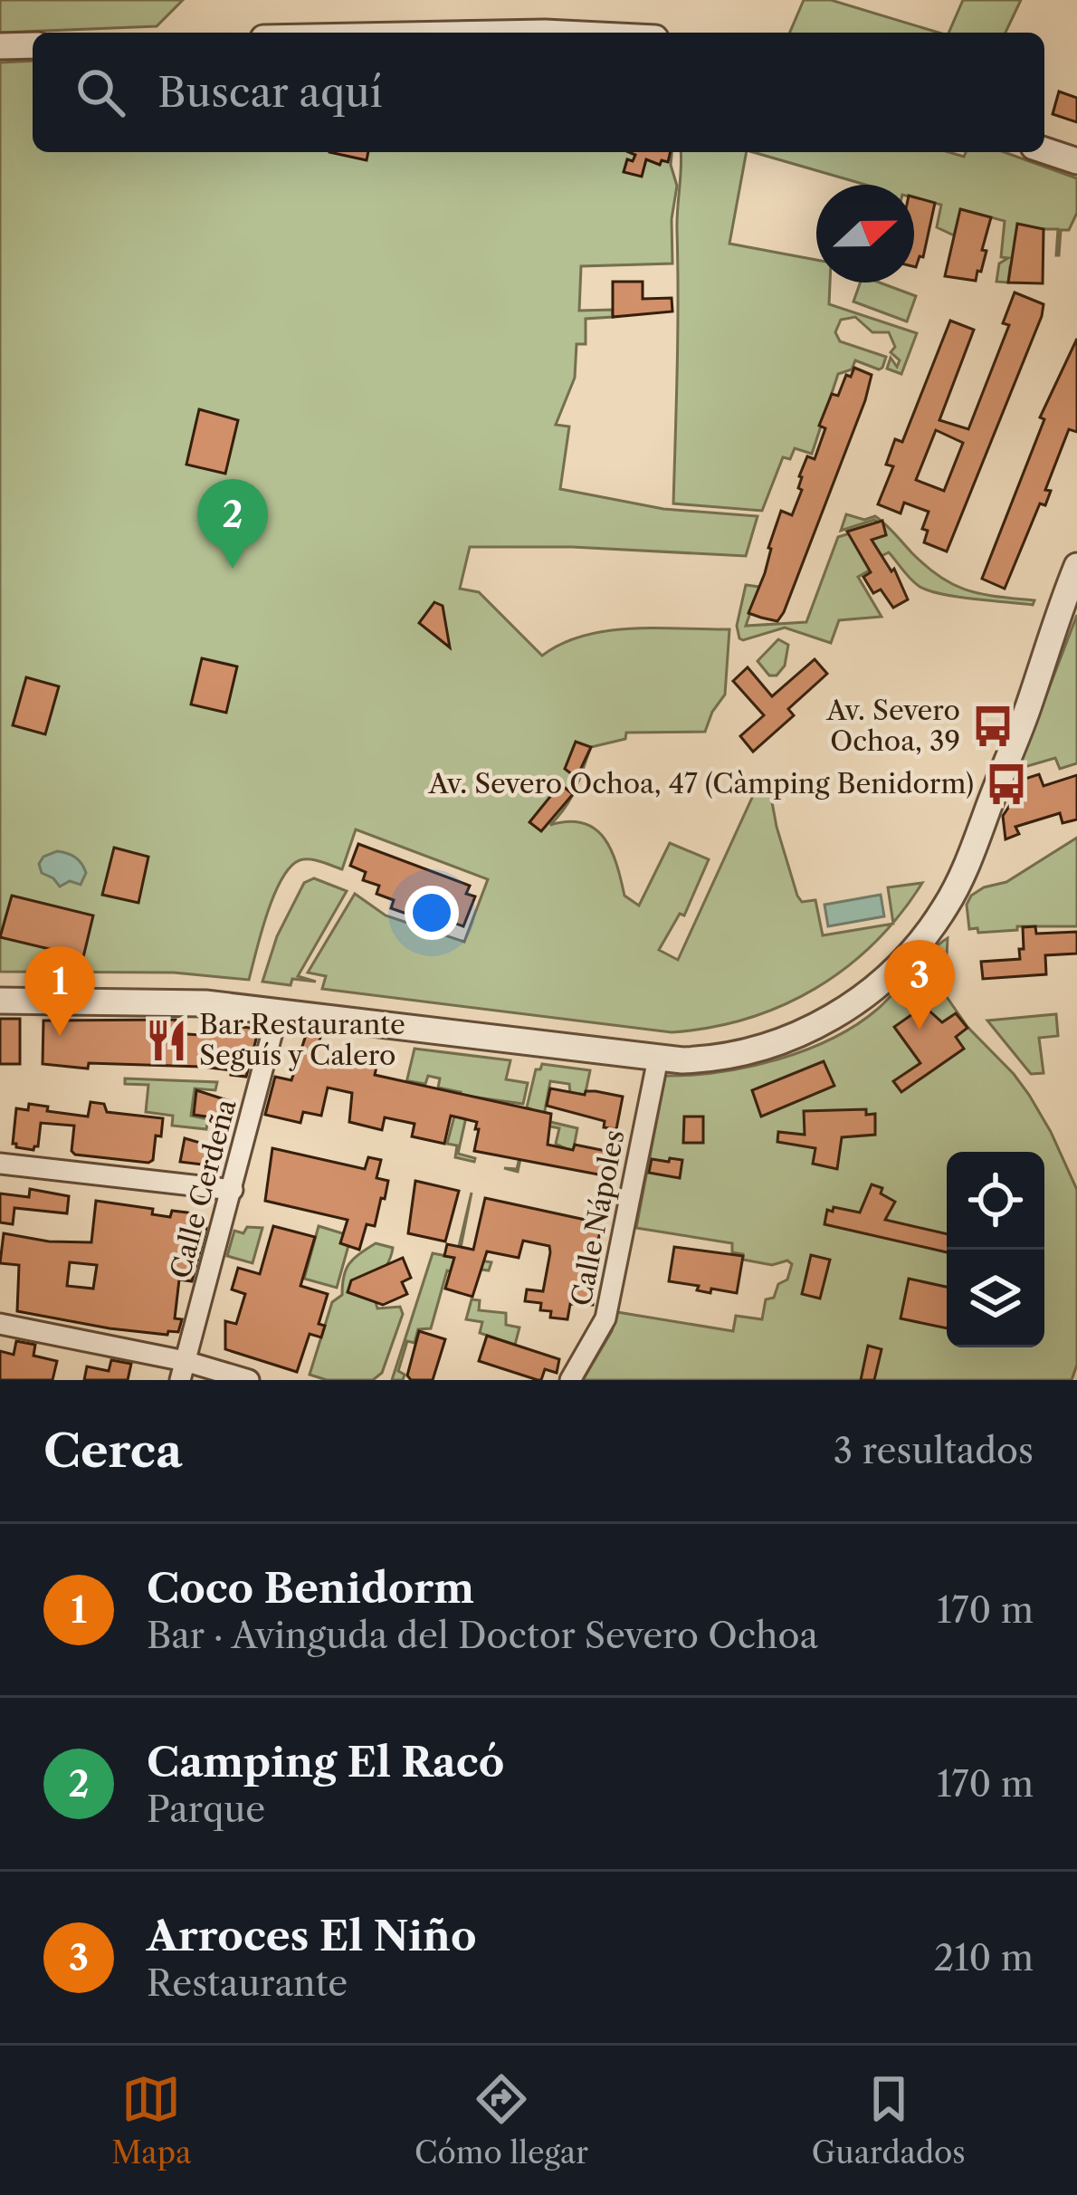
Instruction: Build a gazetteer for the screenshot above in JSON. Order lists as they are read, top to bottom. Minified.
{"streets":{"street":["Calle Cerdeña","Calle Nápoles"]},"places":{"bus stop":["Av. Severo Ochoa, 39","Av. Severo Ochoa, 47 (Càmping Benidorm)"],"restaurant":["Bar Restaurante Seguís y Calero"]},"north":"right","page":{"search":"Buscar aquí","pins":["2","3","1"],"heading":["Cerca","3 resultados"],"list":[{"mark":"1","name":"Coco Benidorm","note":"Bar · Avinguda del Doctor Severo Ochoa","value":"170 m"},{"mark":"2","name":"Camping El Racó","note":"Parque","value":"170 m"},{"mark":"3","name":"Arroces El Niño","note":"Restaurante","value":"210 m"}],"nav":["Mapa","Cómo llegar","Guardados"]}}
